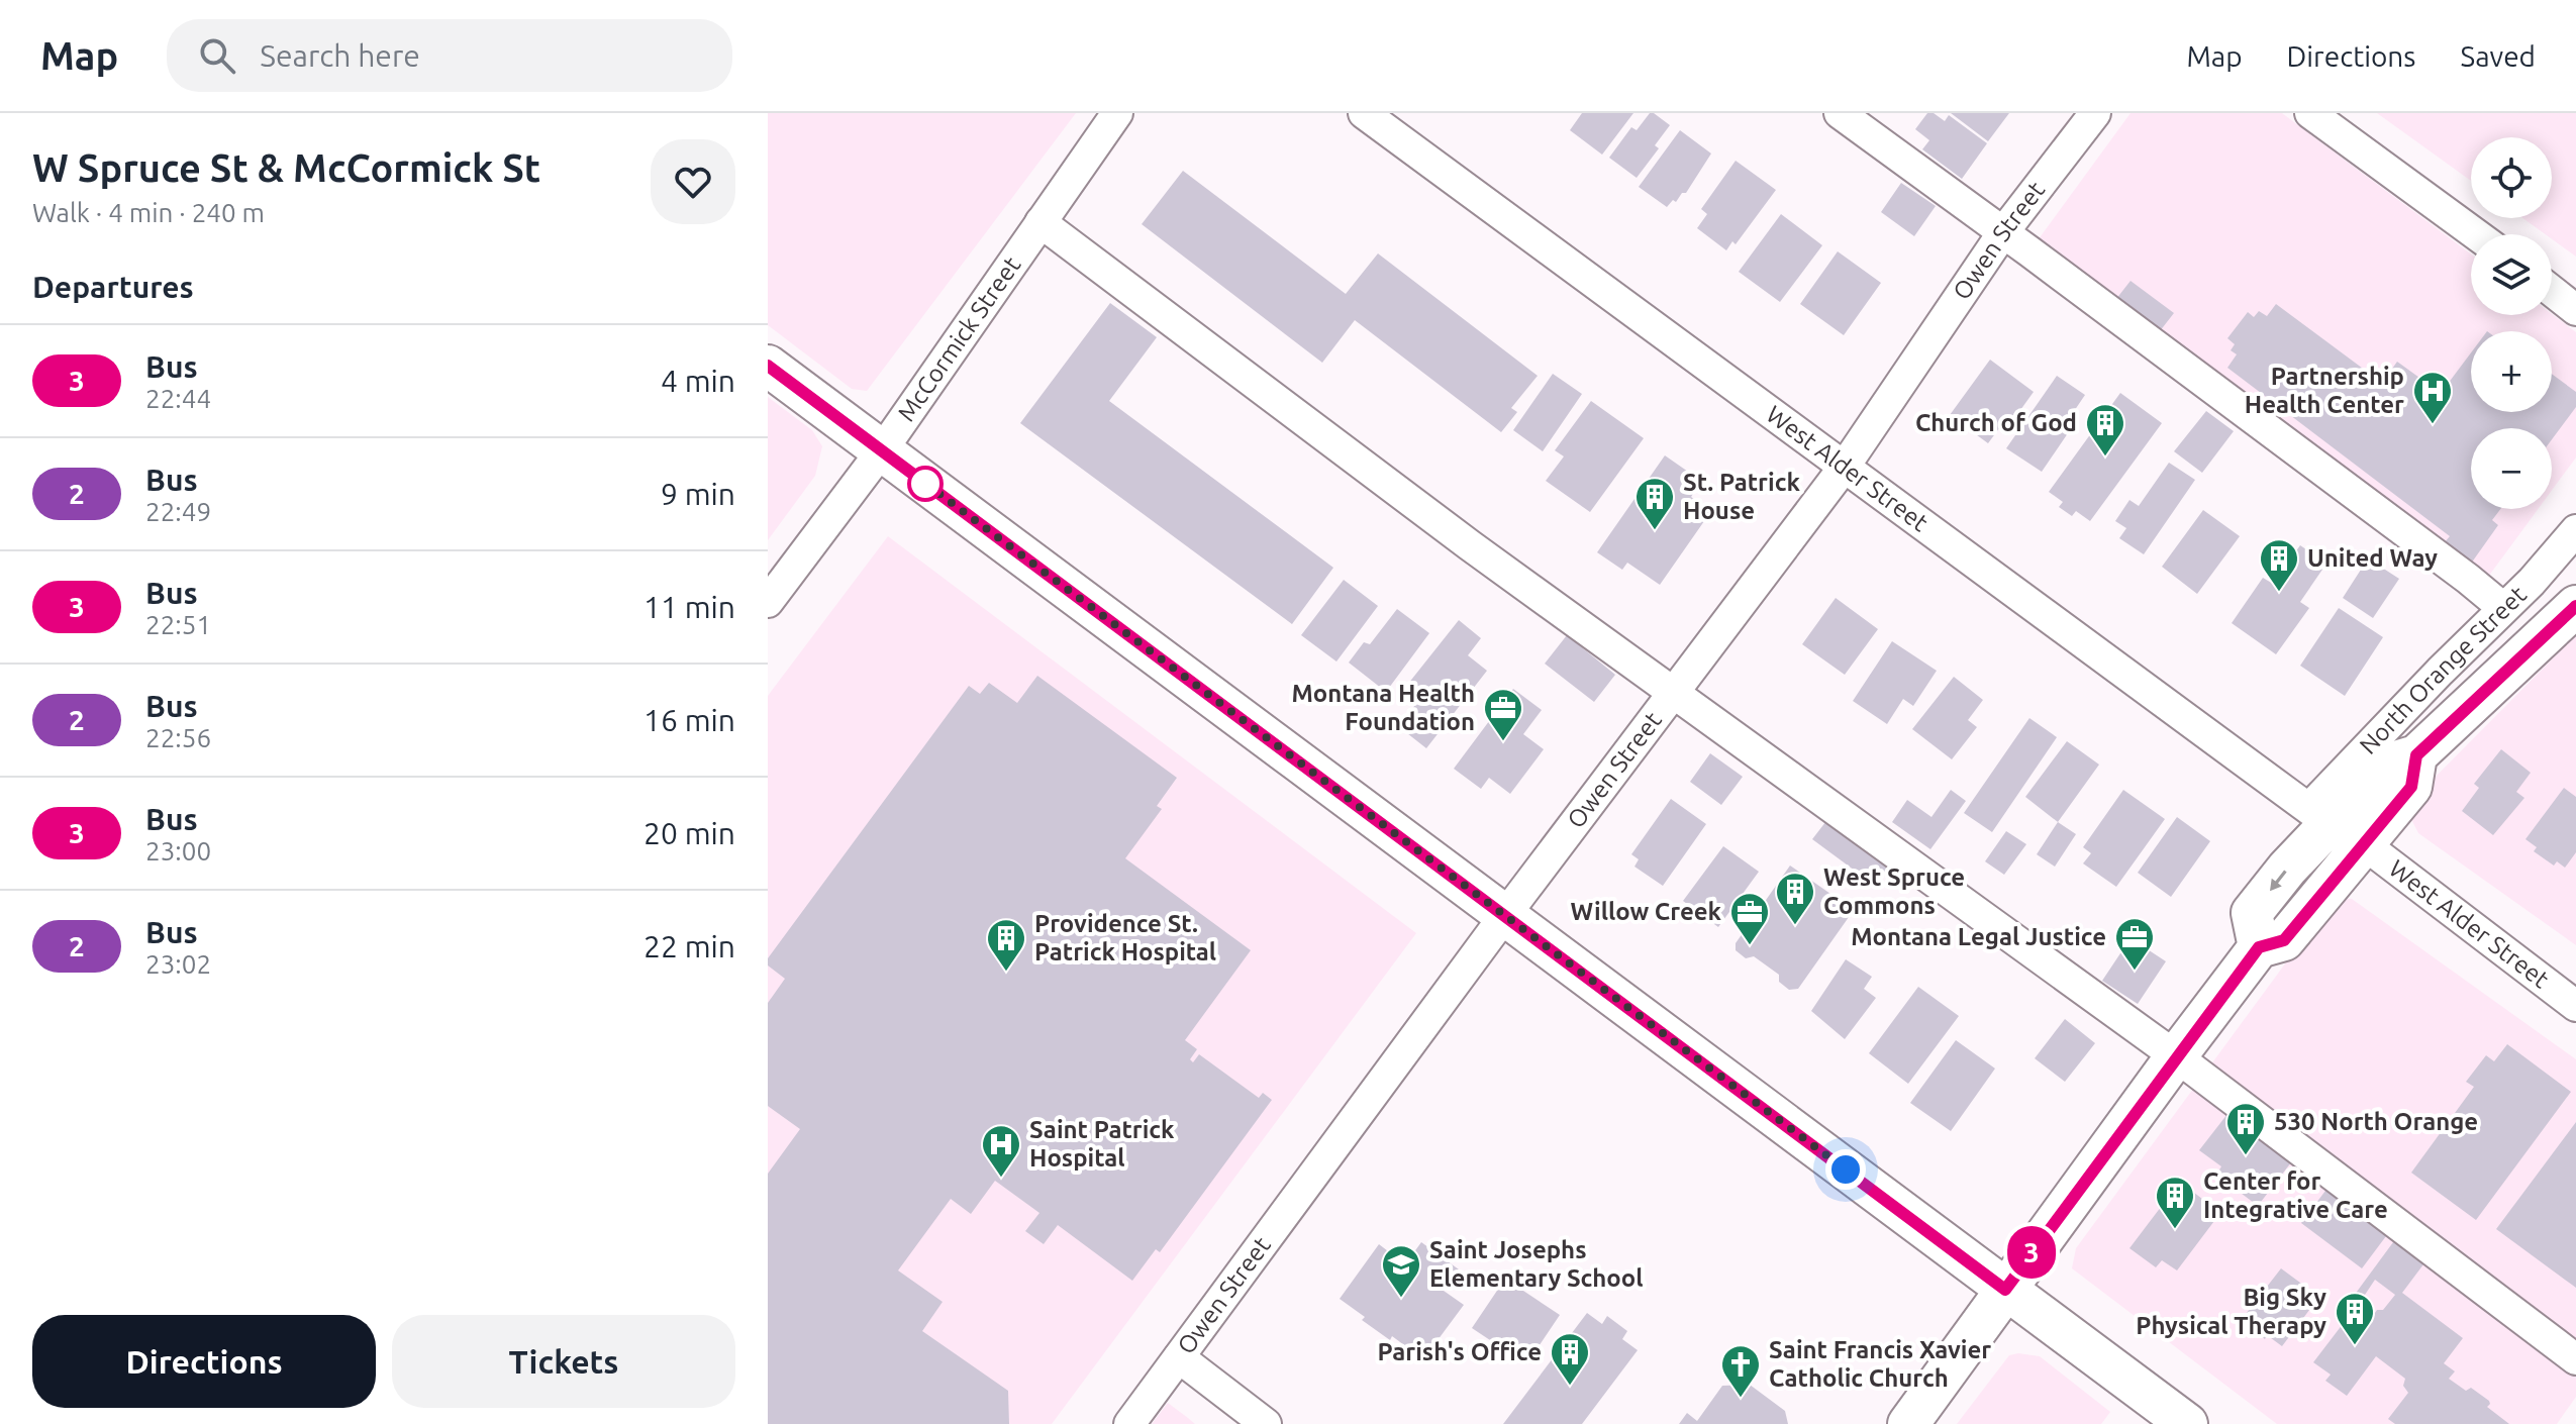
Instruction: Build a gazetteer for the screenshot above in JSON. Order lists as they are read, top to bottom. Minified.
{"streets":{"main road":["North Orange Street"],"street":["Owen Street","McCormick Street","West Alder Street"]},"crossings":[["Owen Street","West Alder Street"],["West Alder Street","North Orange Street"]],"places":{"hospital":["Partnership Health Center","Saint Patrick Hospital"],"building":["Church of God","St. Patrick House","United Way","West Spruce Commons","Providence St. Patrick Hospital","530 North Orange","Center for Integrative Care","Big Sky Physical Therapy","Parish's Office"],"office":["Montana Health Foundation","Willow Creek","Montana Legal Justice"],"school or university":["Saint Josephs Elementary School"],"church":["Saint Francis Xavier Catholic Church"]},"lines":["bus line 3"],"page":{"header":"Map","search":"Search here","nav":["Map","Directions","Saved"],"heading":[["W Spruce St & McCormick St","Walk · 4 min · 240 m"],"Departures"],"on_map":"3","map_buttons":["+","−"],"list":[{"mark":"3","name":"Bus","note":"22:44","value":"4 min"},{"mark":"2","name":"Bus","note":"22:49","value":"9 min"},{"mark":"3","name":"Bus","note":"22:51","value":"11 min"},{"mark":"2","name":"Bus","note":"22:56","value":"16 min"},{"mark":"3","name":"Bus","note":"23:00","value":"20 min"},{"mark":"2","name":"Bus","note":"23:02","value":"22 min"}],"buttons":["Directions","Tickets"]}}
